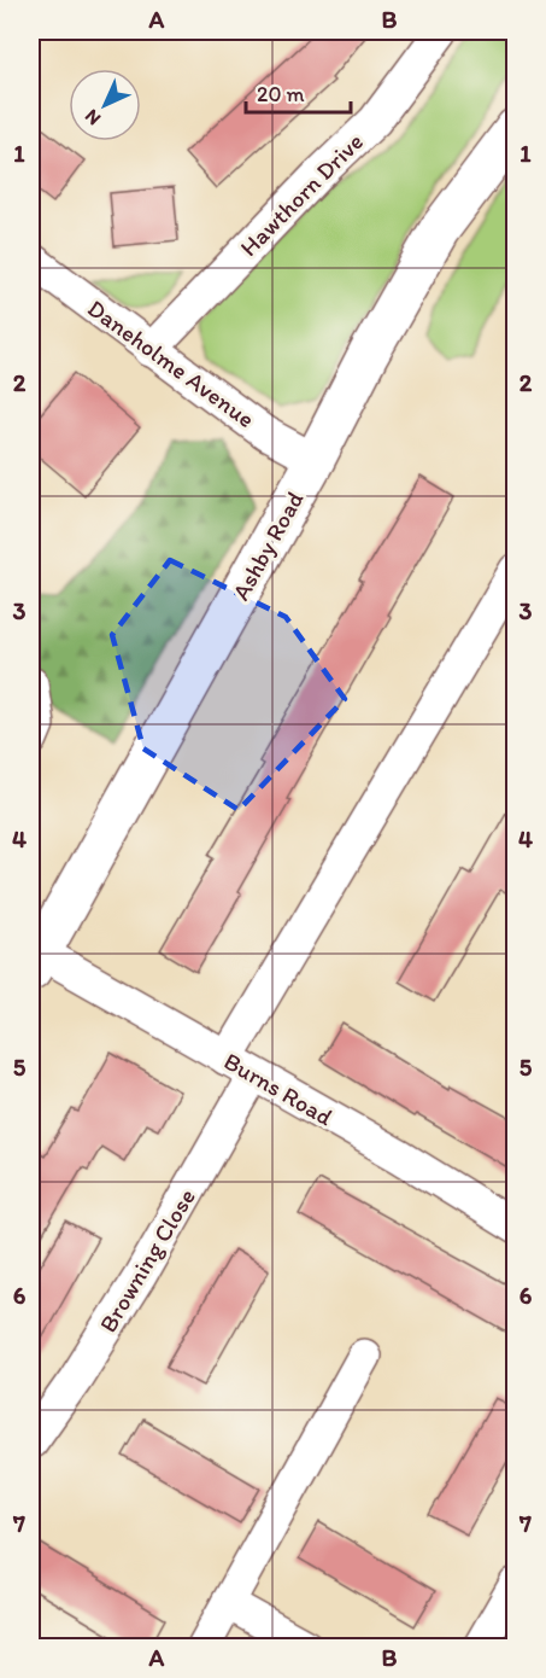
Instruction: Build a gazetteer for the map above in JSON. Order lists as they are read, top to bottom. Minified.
{"streets":{"street":["Hawthorn Drive","Daneholme Avenue","Ashby Road","Burns Road","Browning Close"]},"crossings":[["Hawthorn Drive","Daneholme Avenue"],["Daneholme Avenue","Ashby Road"],["Ashby Road","Burns Road"],["Burns Road","Browning Close"]],"scale_bar":"20 m","north":"bottom left","grid":{"columns":["A","B"],"rows":["1","2","3","4","5","6","7"]}}
